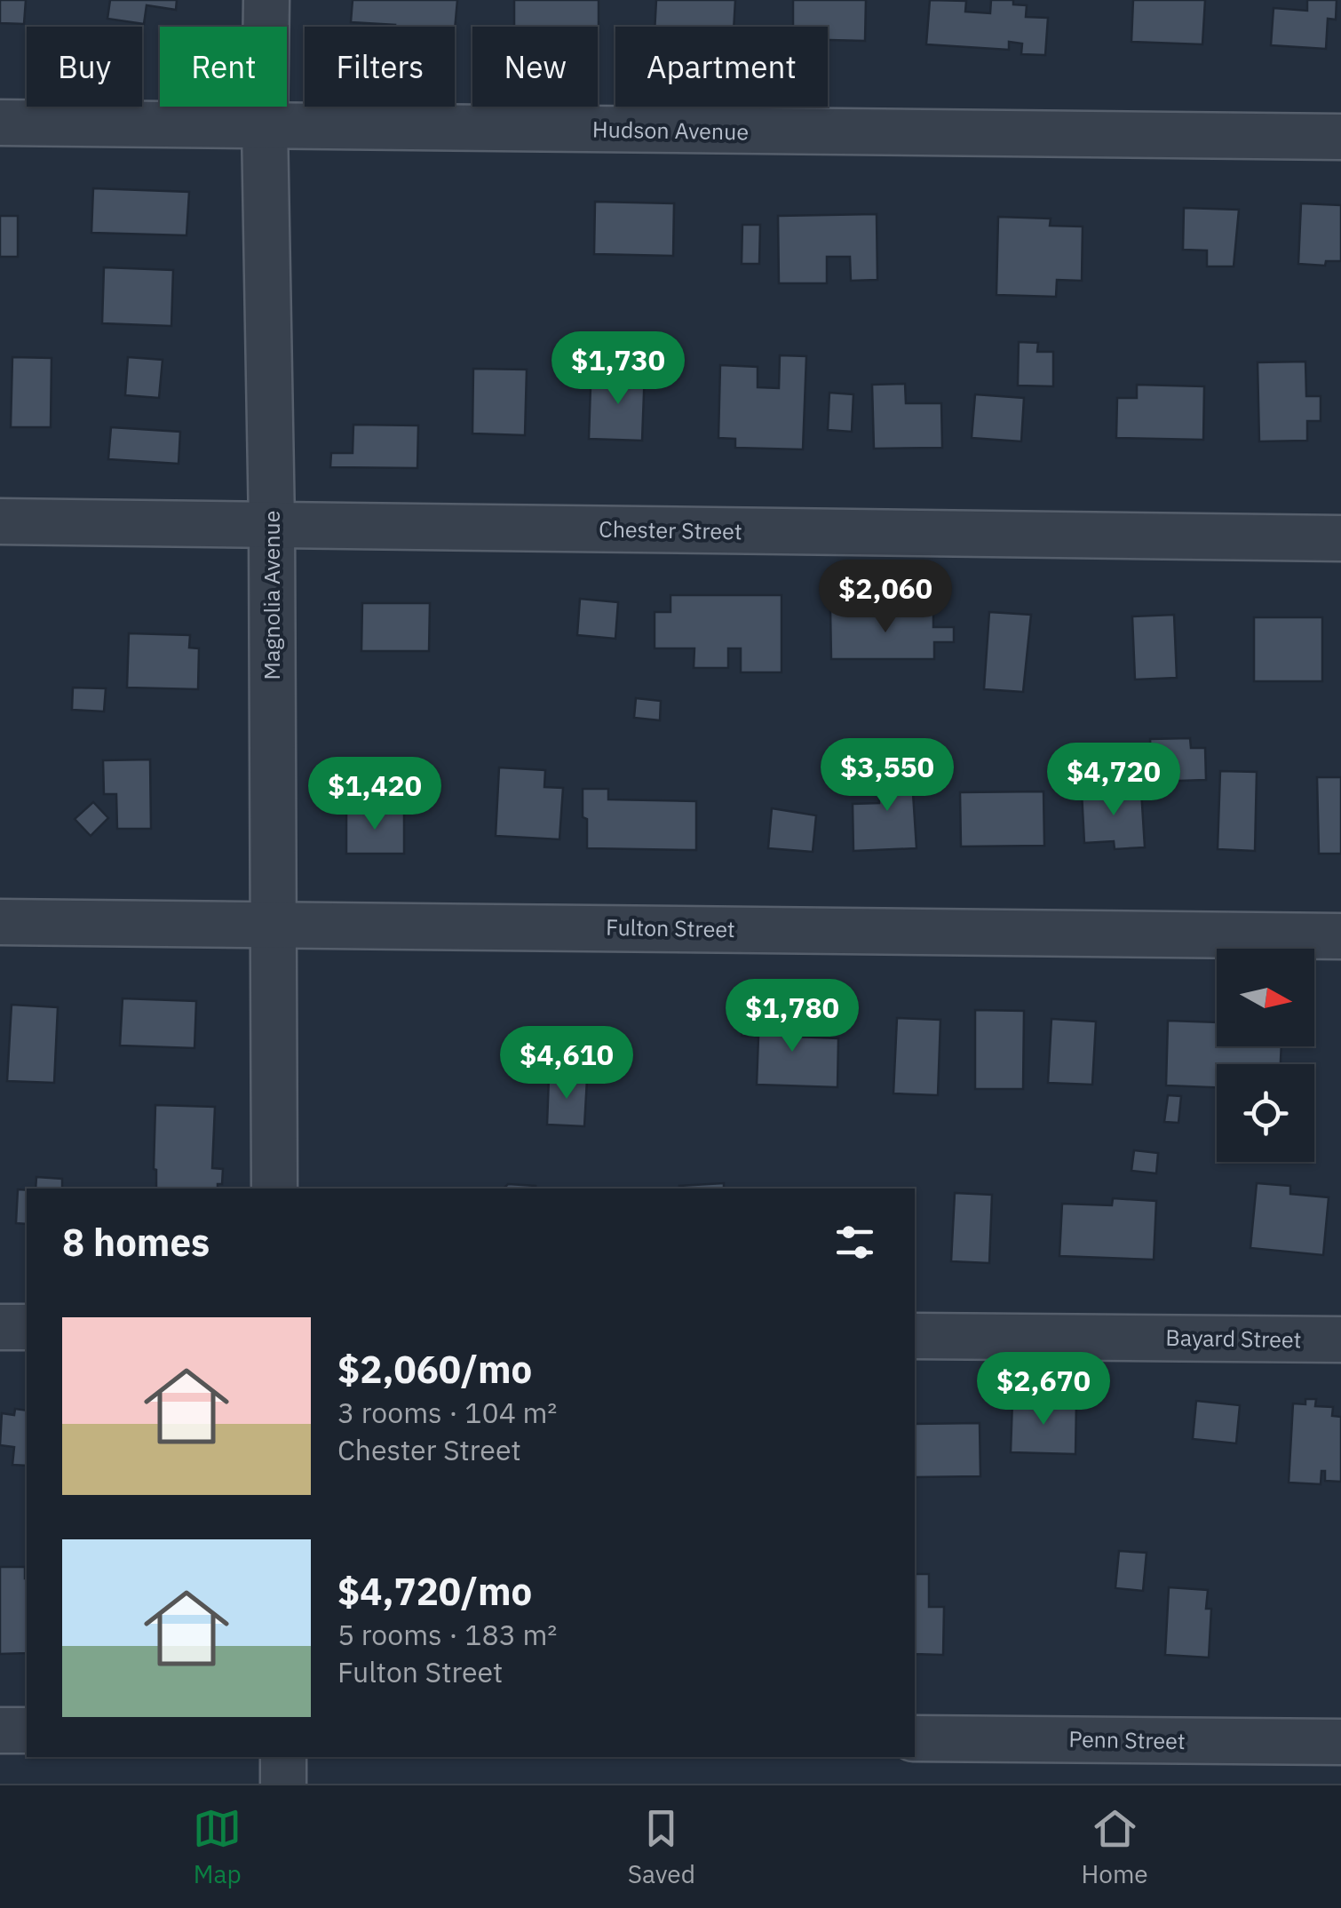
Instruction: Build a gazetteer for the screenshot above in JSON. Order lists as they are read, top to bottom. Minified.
{"streets":{"street":["Hudson Avenue","Chester Street","Magnolia Avenue","Fulton Street","Bayard Street","Penn Street"]},"crossings":[["Hudson Avenue","Magnolia Avenue"],["Chester Street","Magnolia Avenue"],["Magnolia Avenue","Fulton Street"]],"north":"right","page":{"chip":["Buy","Rent","Filters","New","Apartment"],"price":["$1,730","$2,060","$3,550","$4,720","$1,420","$1,780","$4,610","$2,670"],"heading":"8 homes","list":[{"name":"$2,060/mo","note":"3 rooms · 104 m² · Chester Street"},{"name":"$4,720/mo","note":"5 rooms · 183 m² · Fulton Street"}],"tabs":["Map","Saved","Home"]}}
